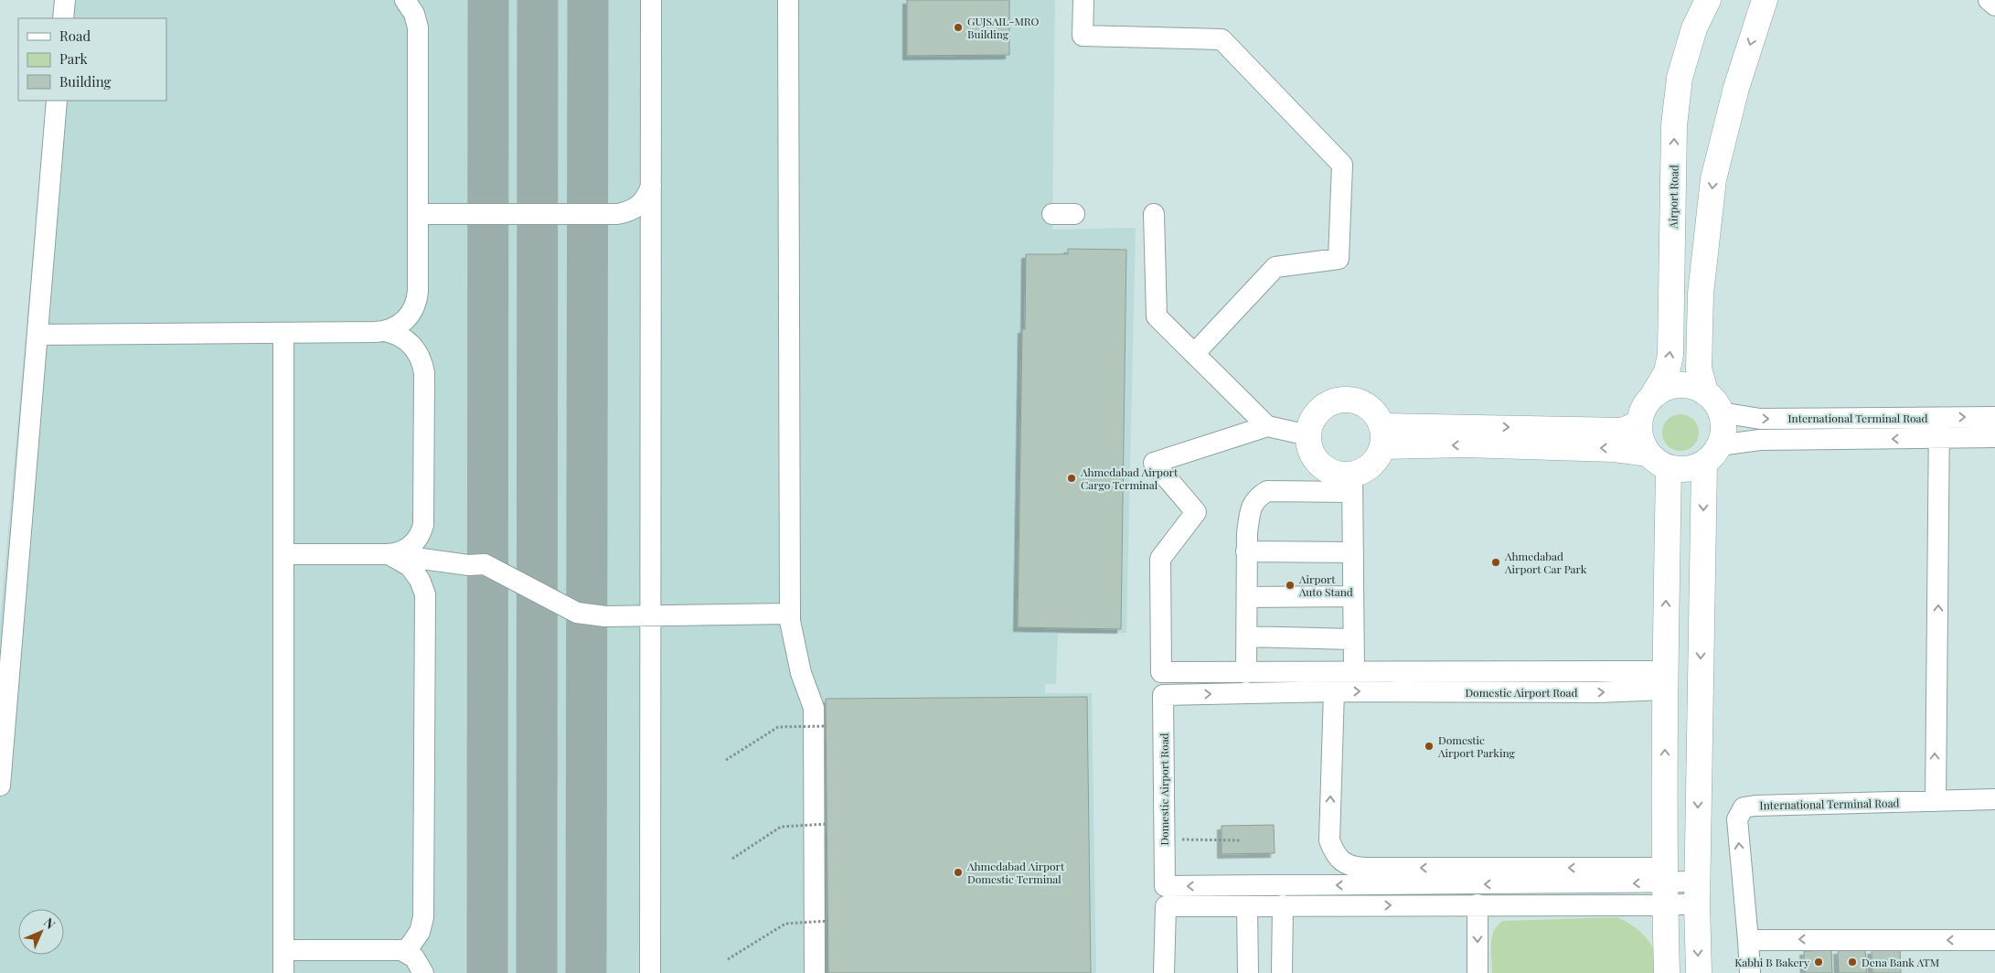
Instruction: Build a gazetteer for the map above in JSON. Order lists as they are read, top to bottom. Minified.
{"streets":{"main road":["Airport Road"],"street":["International Terminal Road","Domestic Airport Road"]},"crossings":[["Airport Road","International Terminal Road"]],"places":["GUJSAIL-MRO Building","Ahmedabad Airport Cargo Terminal","Ahmedabad Airport Car Park","Airport Auto Stand","Domestic Airport Parking","Ahmedabad Airport Domestic Terminal","Kabhi B Bakery","Dena Bank ATM"],"legend":["Road","Park","Building"],"north":"top right"}
